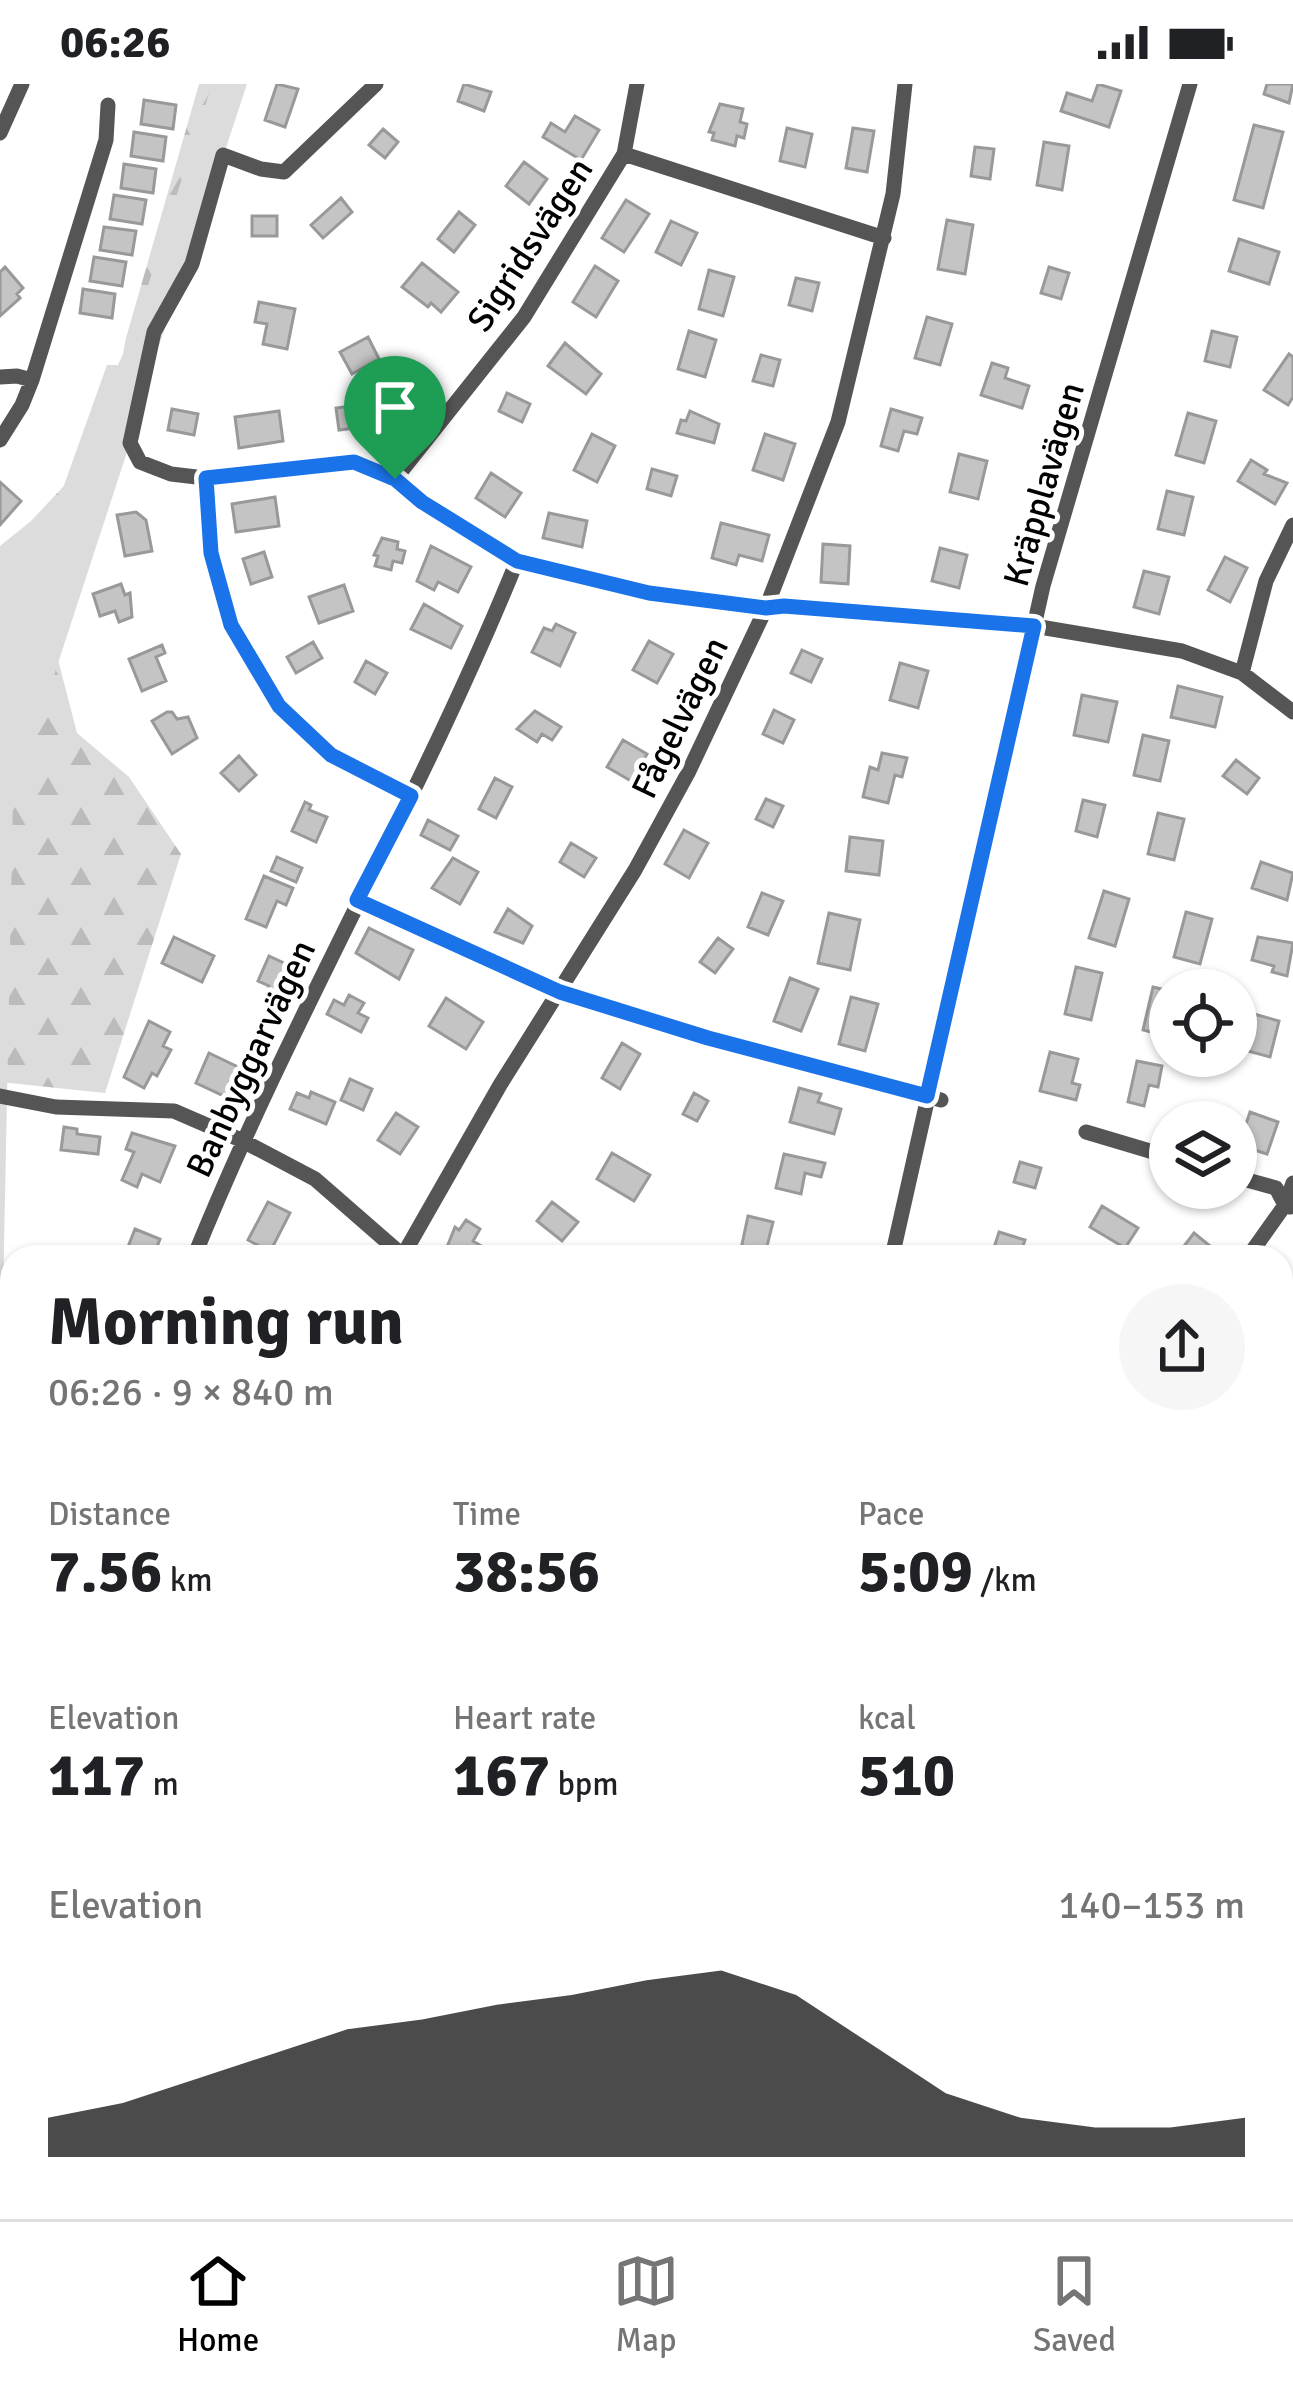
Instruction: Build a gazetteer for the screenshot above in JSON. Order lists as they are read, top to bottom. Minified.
{"streets":{"street":["Sigridsvägen","Kräpplavägen","Fågelvägen","Banbyggarvägen"]},"page":{"status":"06:26","heading":["Morning run","06:26 · 9 × 840 m"],"stats":[["Distance","7.56 km"],["Time","38:56"],["Pace","5:09 /km"],["Elevation","117 m"],["Heart rate","167 bpm"],["kcal","510"]],"chart":["Elevation","140–153 m"],"tabs":["Home","Map","Saved"]}}
